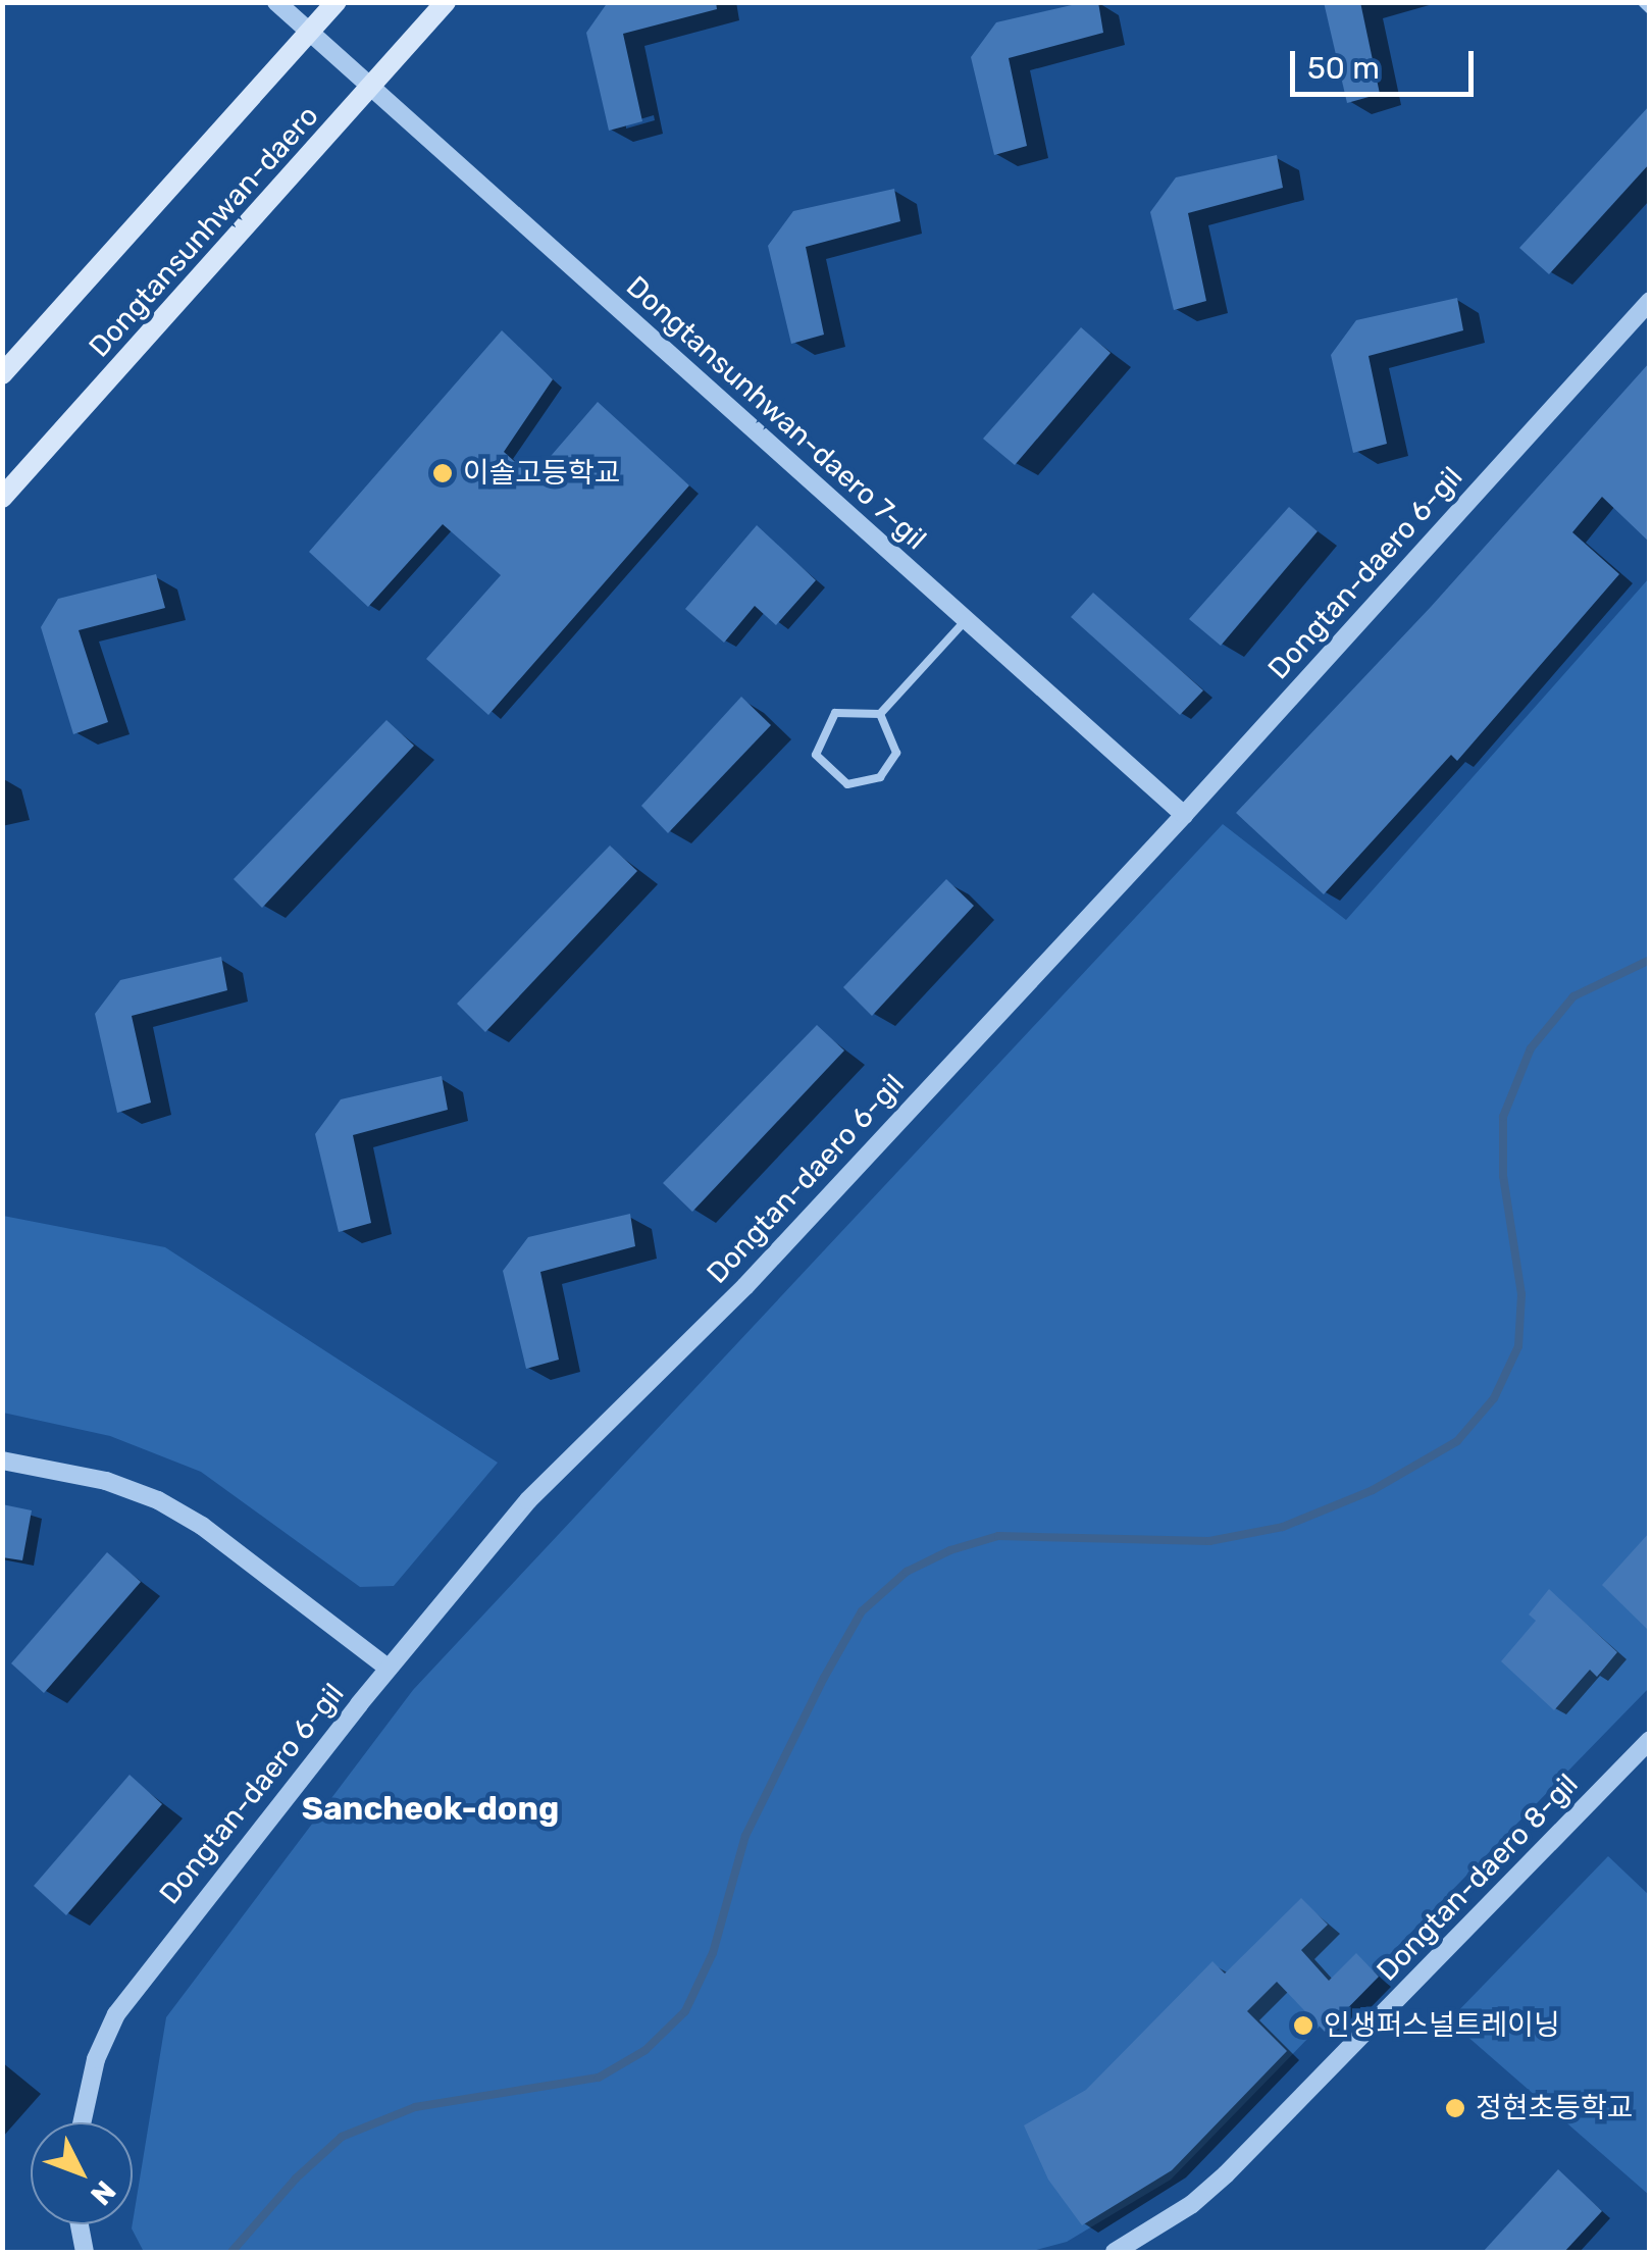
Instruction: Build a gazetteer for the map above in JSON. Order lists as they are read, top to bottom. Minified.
{"streets":{"main road":["Dongtansunhwan-daero"],"street":["Dongtansunhwan-daero 7-gil","Dongtan-daero 6-gil","Dongtan-daero 8-gil"]},"crossings":[["Dongtansunhwan-daero","Dongtansunhwan-daero 7-gil"],["Dongtansunhwan-daero 7-gil","Dongtan-daero 6-gil"]],"districts":["Sancheok-dong"],"places":["이솔고등학교","인생퍼스널트레이닝","정현초등학교"],"scale_bar":"50 m","north":"bottom right"}
